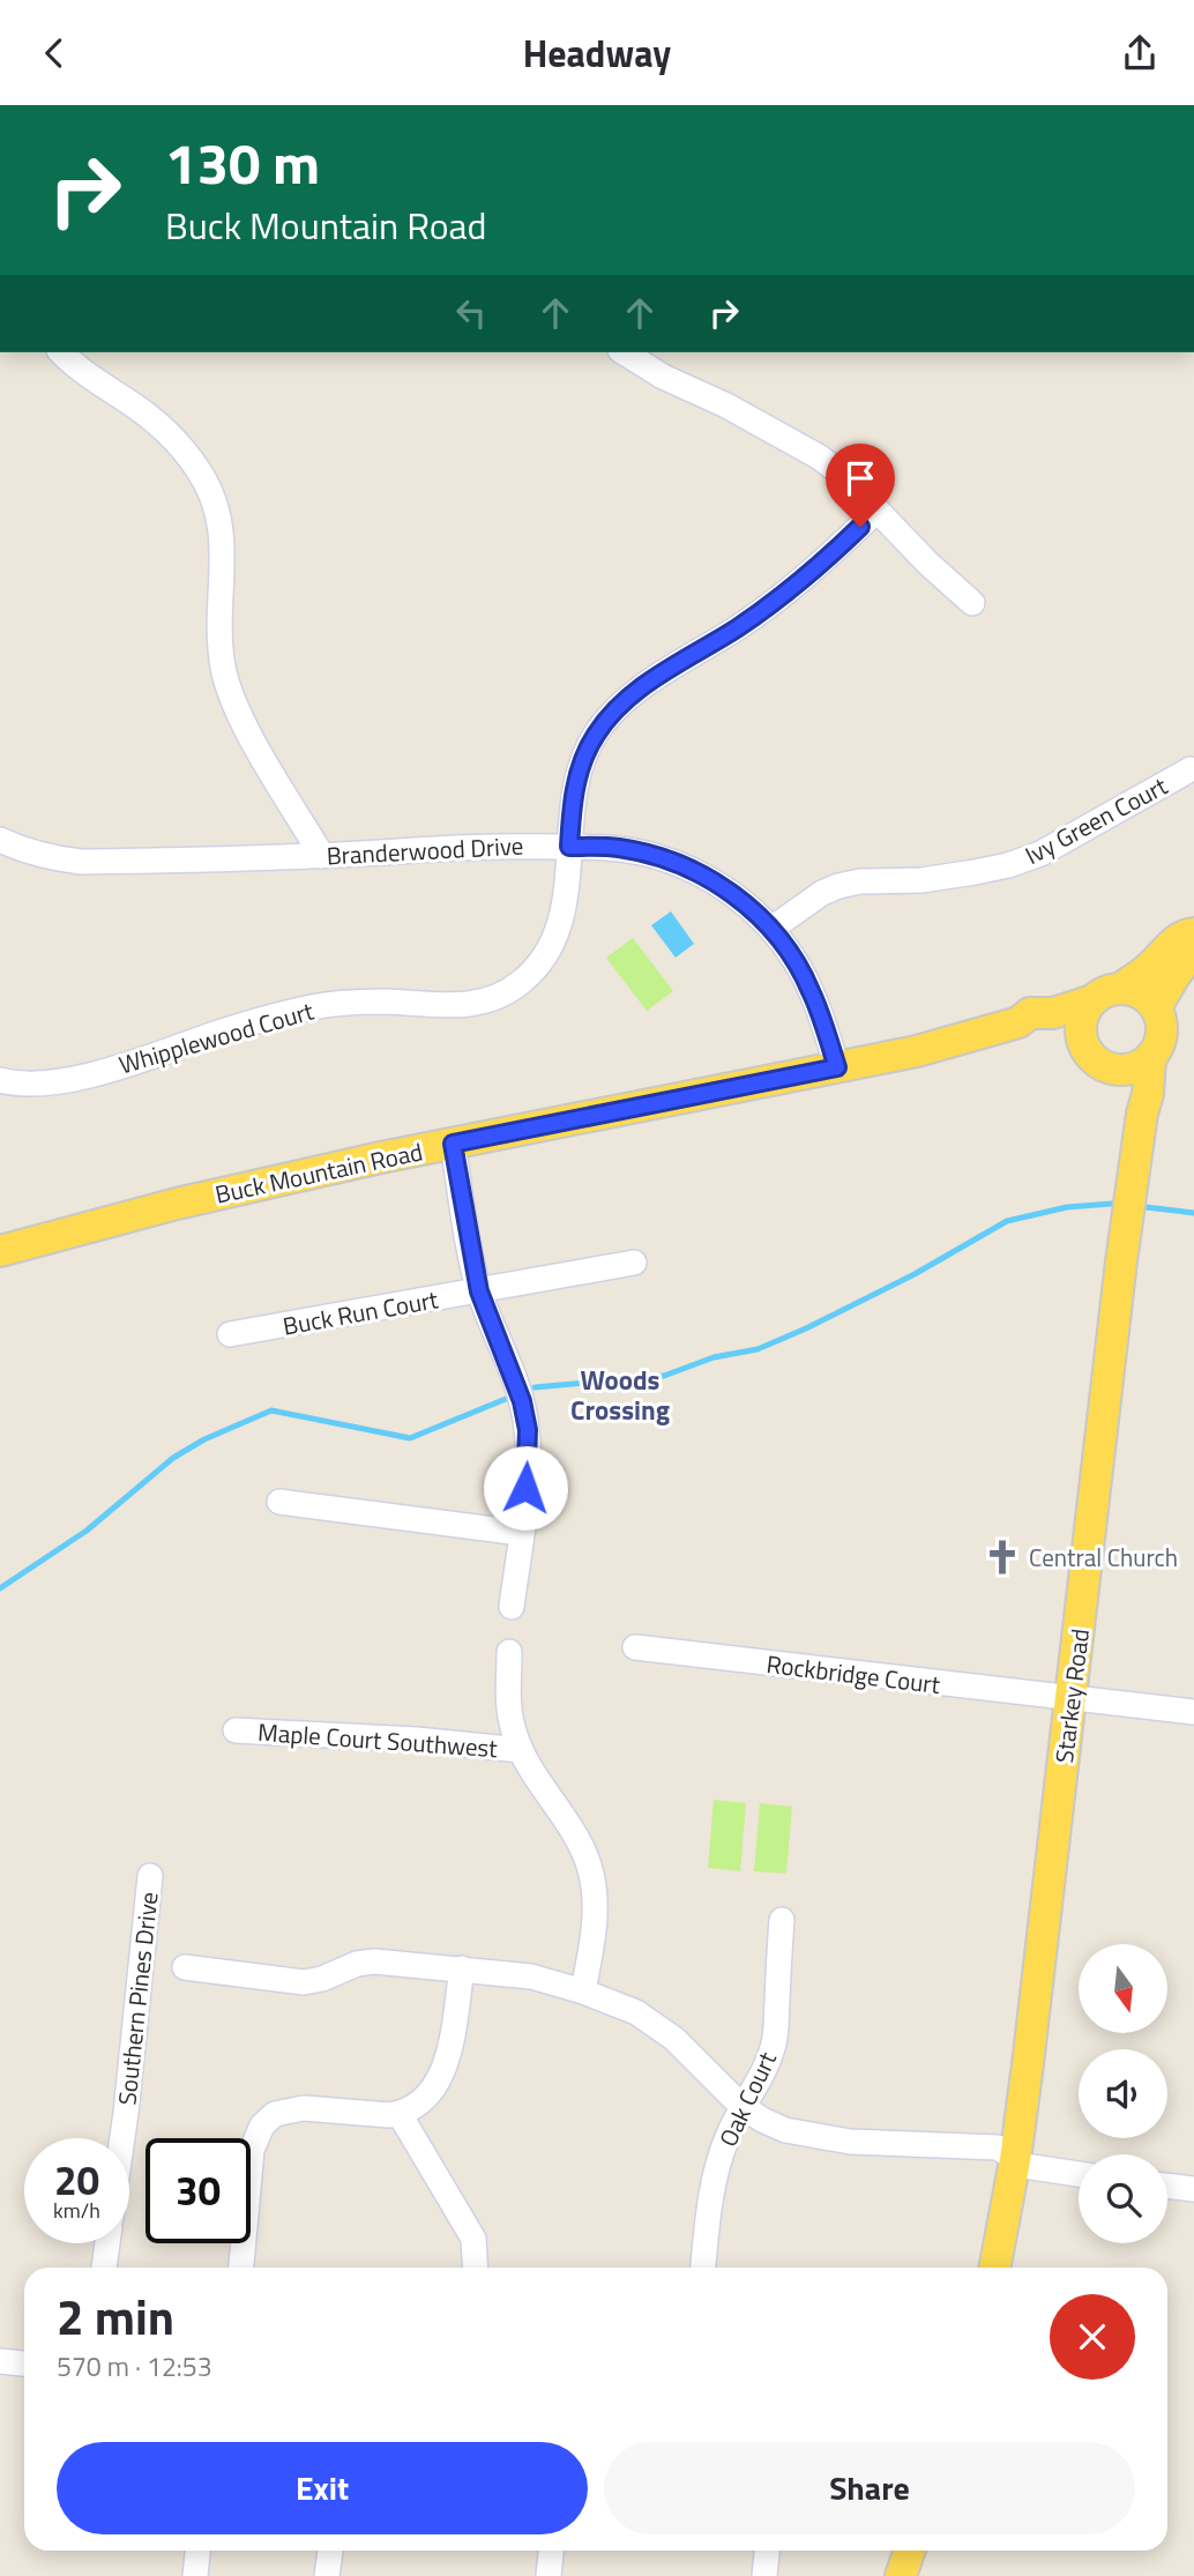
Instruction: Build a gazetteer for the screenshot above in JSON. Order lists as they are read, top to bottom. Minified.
{"streets":{"main road":["Buck Mountain Road","Starkey Road"],"street":["Ivy Green Court","Branderwood Drive","Whipplewood Court","Buck Run Court","Rockbridge Court","Maple Court Southwest","Southern Pines Drive","Oak Court"]},"crossings":[["Ivy Green Court","Branderwood Drive"],["Branderwood Drive","Whipplewood Court"],["Branderwood Drive","Buck Mountain Road"],["Buck Mountain Road","Starkey Road"],["Rockbridge Court","Starkey Road"]],"districts":["Woods Crossing"],"places":{"church":["Central Church"]},"north":"bottom","page":{"header":"Headway","turn":["130 m","Buck Mountain Road"],"speed":"20 km/h","limit":"30","heading":["2 min","570 m · 12:53"],"buttons":["Exit","Share"]}}
